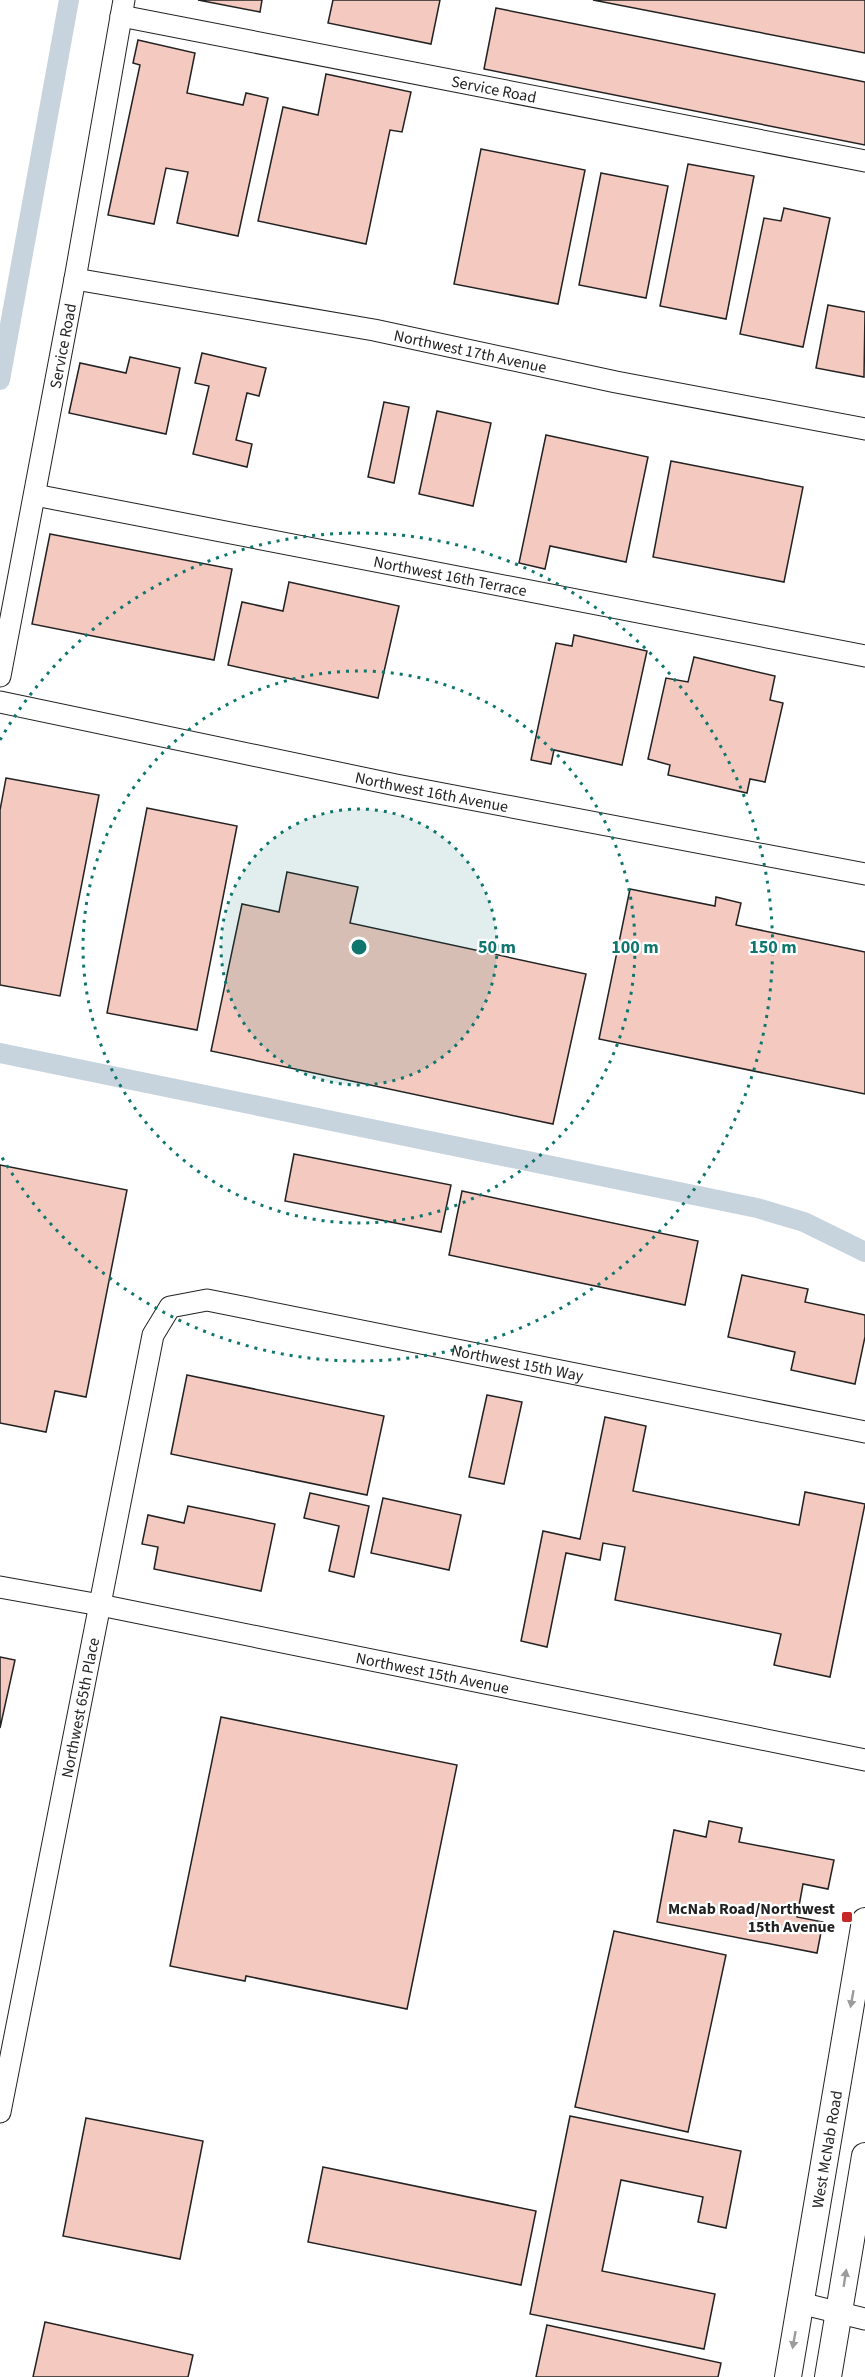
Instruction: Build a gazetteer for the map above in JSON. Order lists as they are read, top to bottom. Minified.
{"streets":{"main road":["West McNab Road"],"street":["Service Road","Northwest 17th Avenue","Northwest 16th Terrace","Northwest 16th Avenue","Northwest 15th Way","Northwest 15th Avenue","Northwest 65th Place"]},"crossings":[["Service Road","Northwest 17th Avenue"],["Service Road","Northwest 16th Terrace"],["Northwest 15th Way","Northwest 65th Place"],["Northwest 15th Avenue","Northwest 65th Place"]],"places":{"transit":["McNab Road/Northwest 15th Avenue"]},"rings":["50 m","100 m","150 m"]}
